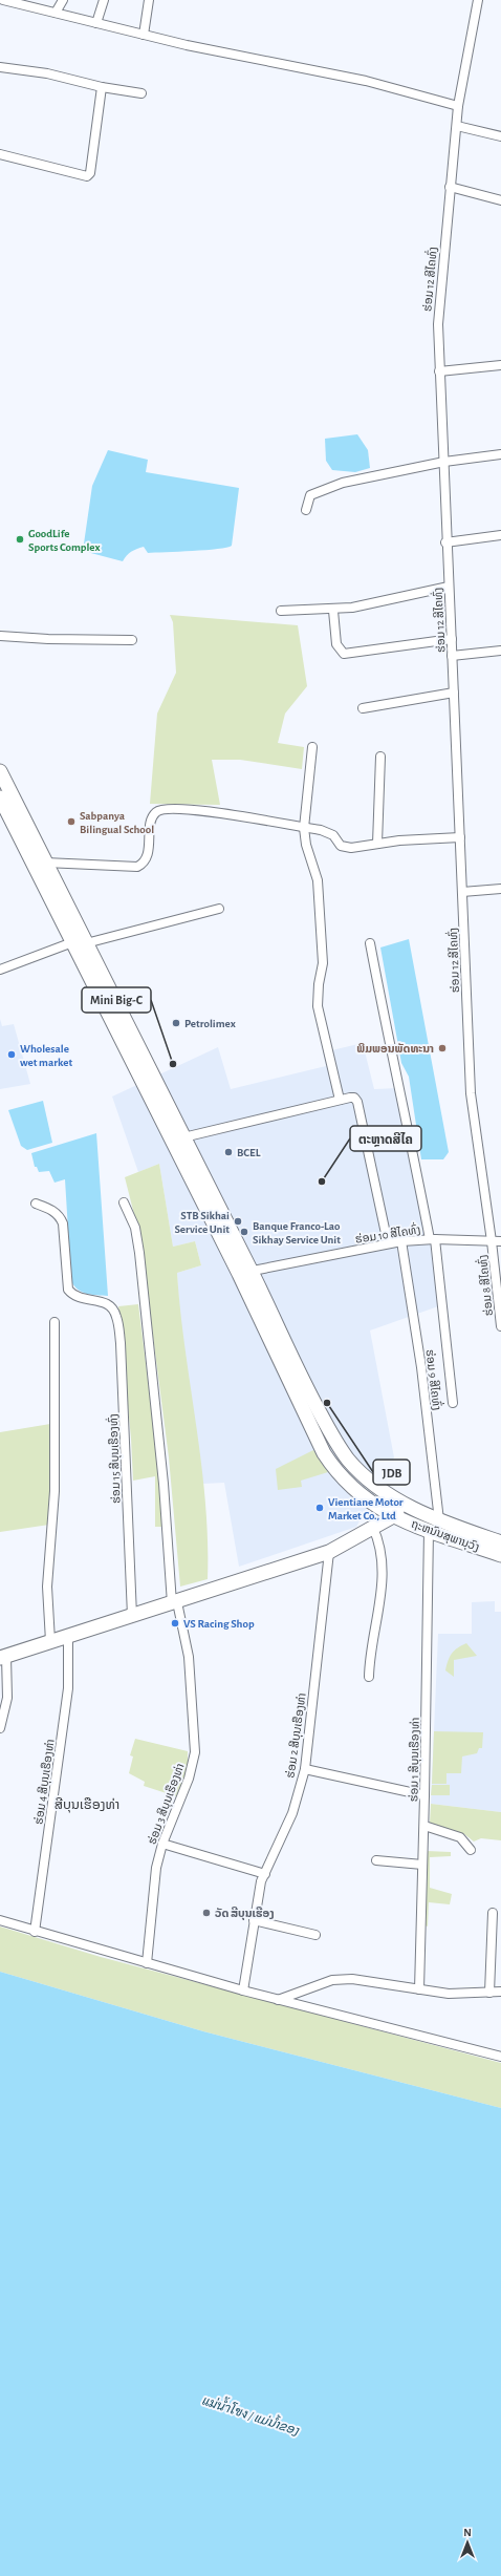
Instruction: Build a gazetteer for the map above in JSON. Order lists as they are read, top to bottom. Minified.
{"streets":{"highway":["ຖະຫນົນສຸພານຸວົງ"],"street":["ຮ່ອມ 12 ສີໄຄທົ່ງ","ຮ່ອມ 10 ສີໄຄທົ່ງ","ຮ່ອມ 8 ສີໄຄທົ່ງ","ຮ່ອມ 9 ສີໄຄທົ່ງ","ຮ່ອມ 15 ສີບຸນເຮືອງທົ່ງ","ຮ່ອມ 2 ສີບຸນເຮືອງທ່າ","ຮ່ອມ 1 ສີບຸນເຮືອງທ່າ","ຮ່ອມ 4 ສີບຸນເຮືອງທ່າ","ຮ່ອມ 3 ສີບຸນເຮືອງທ່າ"]},"crossings":[["ຮ່ອມ 12 ສີໄຄທົ່ງ","ຮ່ອມ 10 ສີໄຄທົ່ງ"],["ຮ່ອມ 12 ສີໄຄທົ່ງ","ຮ່ອມ 8 ສີໄຄທົ່ງ"],["ຮ່ອມ 10 ສີໄຄທົ່ງ","ຮ່ອມ 8 ສີໄຄທົ່ງ"],["ຮ່ອມ 10 ສີໄຄທົ່ງ","ຮ່ອມ 9 ສີໄຄທົ່ງ"],["ຮ່ອມ 10 ສີໄຄທົ່ງ","ຖະຫນົນສຸພານຸວົງ"],["ຮ່ອມ 9 ສີໄຄທົ່ງ","ຖະຫນົນສຸພານຸວົງ"],["ຖະຫນົນສຸພານຸວົງ","ຮ່ອມ 1 ສີບຸນເຮືອງທ່າ"]],"districts":["ສີບຸນເຮືອງທ່າ"],"water":["แม่น้ำโขง / ແມ່ນ້ຳຂອງ"],"places":["GoodLife Sports Complex","Sabpanya Bilingual School","Petrolimex","ພິມພອນພັດທະນາ","Wholesale wet market","Mini Big-C","BCEL","ຕະຫຼາດສີໄຄ","STB Sikhai Service Unit","Banque Franco-Lao Sikhay Service Unit","JDB","Vientiane Motor Market Co., Ltd","VS Racing Shop","ວັດ ສີບຸນເຮືອງ"],"north":"top"}
